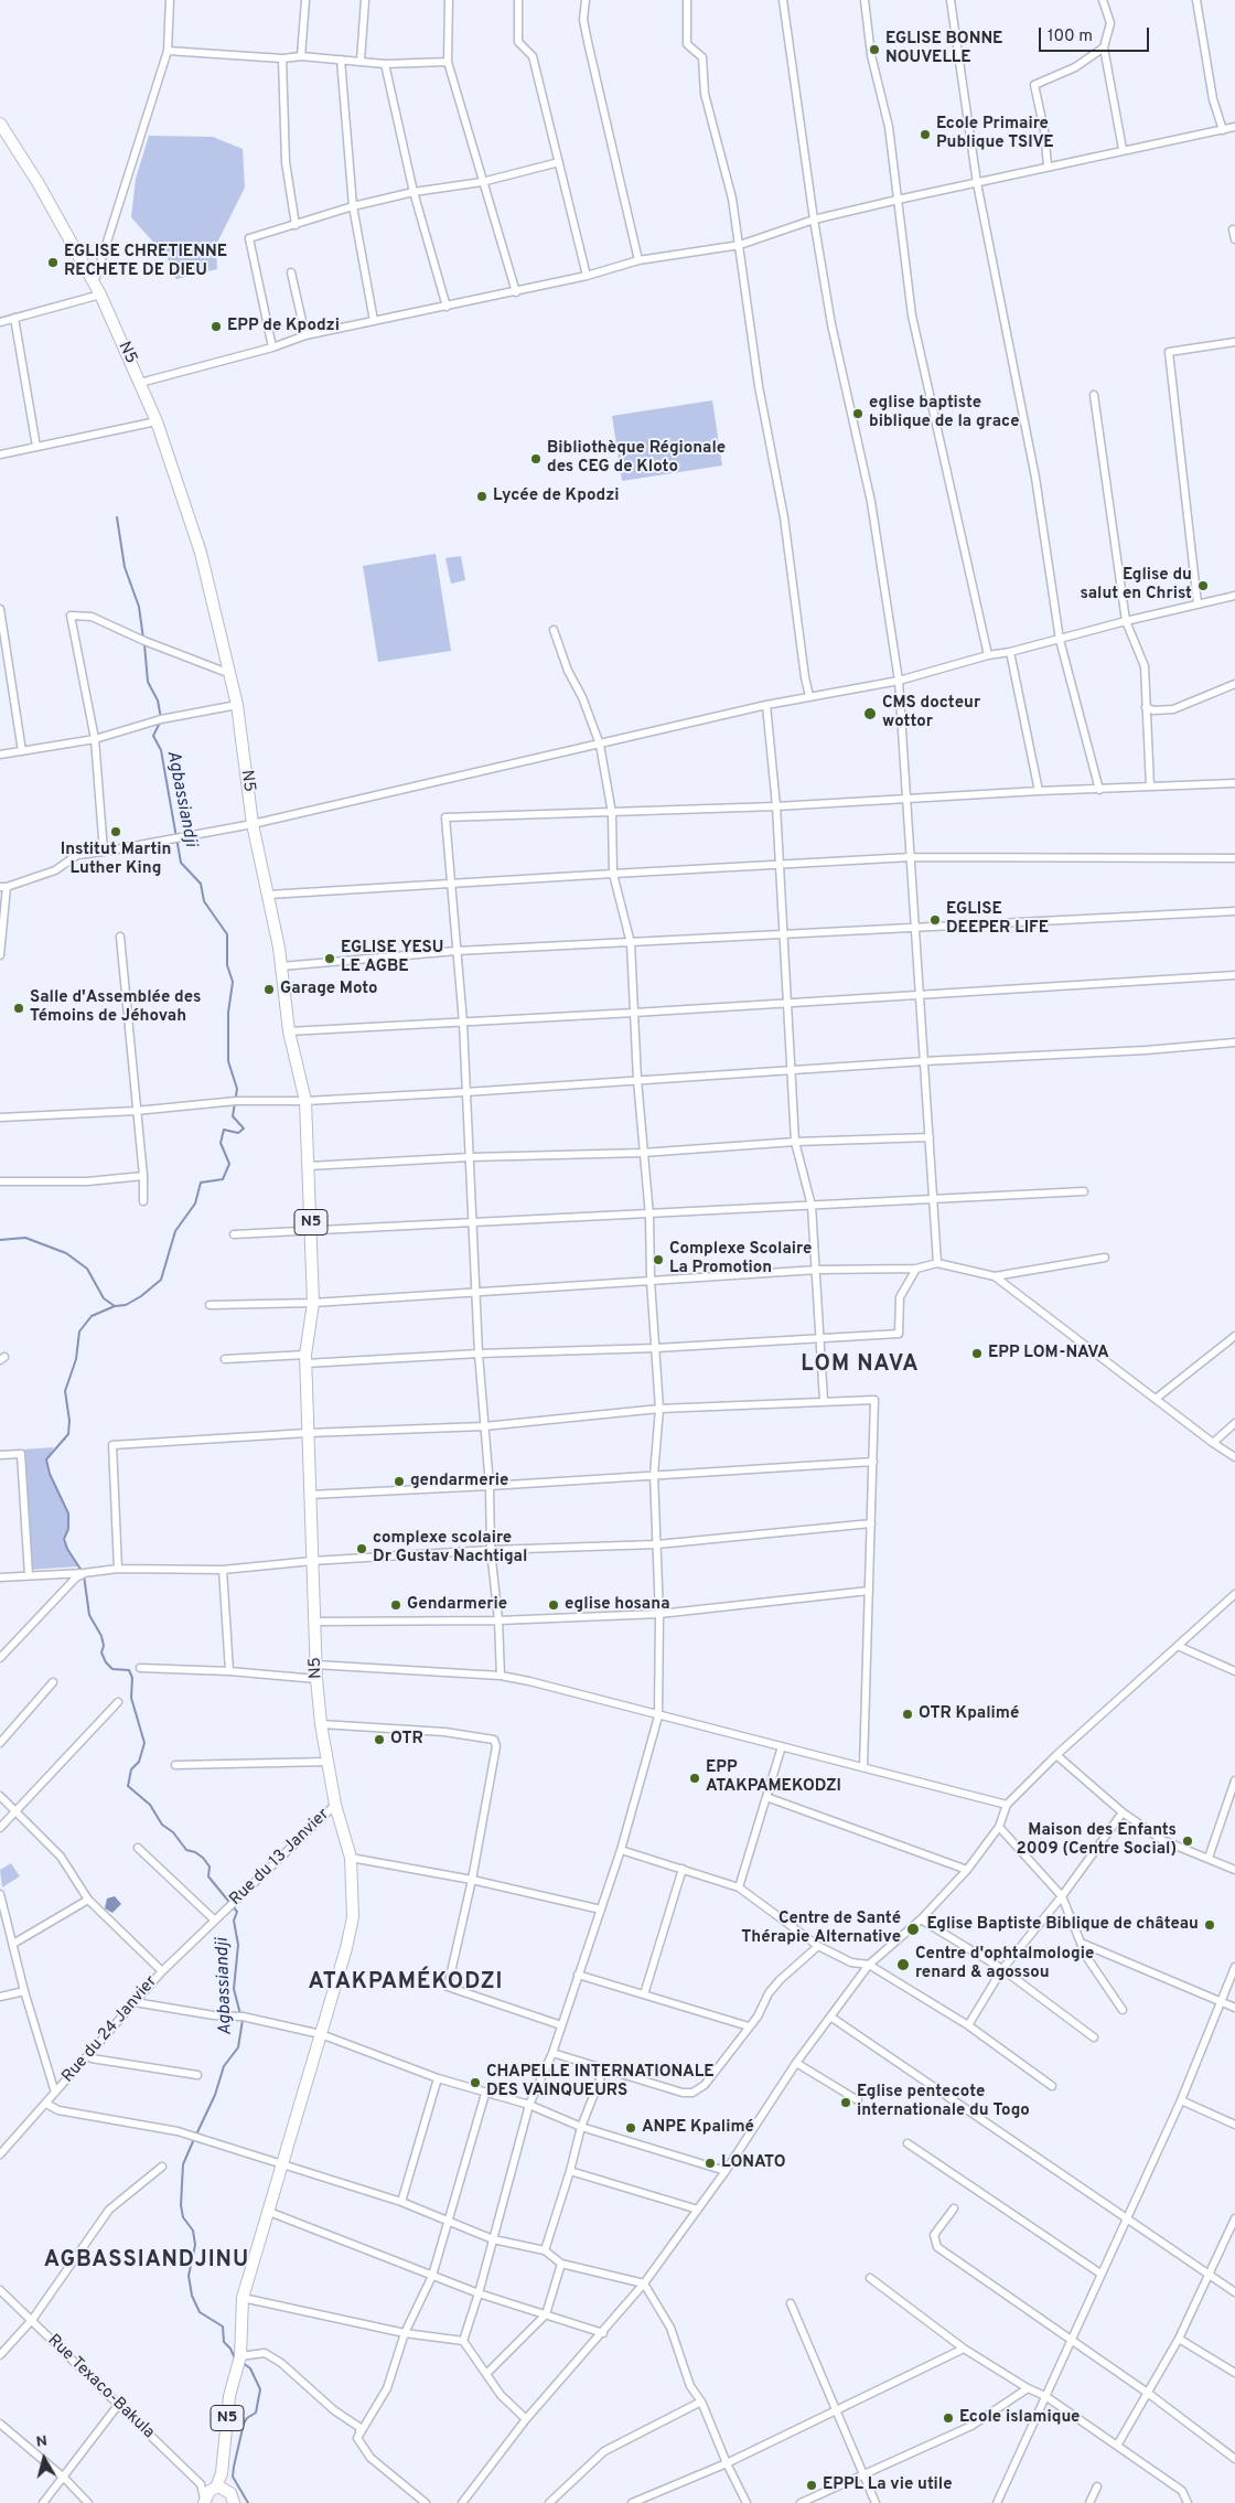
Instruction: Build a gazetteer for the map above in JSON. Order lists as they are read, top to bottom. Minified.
{"streets":{"main road":["N5"],"street":["Rue du 13 Janvier","Rue du 24 Janvier","Rue Texaco-Bakula"]},"crossings":[["N5","Rue du 13 Janvier"],["Rue du 13 Janvier","Rue du 24 Janvier"]],"districts":["LOM NAVA","ATAKPAMÉKODZI","AGBASSIANDJINU"],"water":["Agbassiandji"],"places":["EGLISE BONNE NOUVELLE","Ecole Primaire Publique TSIVE","EGLISE CHRETIENNE RECHETE DE DIEU","EPP de Kpodzi","eglise baptiste biblique de la grace","Bibliothèque Régionale des CEG de Kloto","Lycée de Kpodzi","Eglise du salut en Christ","CMS docteur wottor","Institut Martin Luther King","EGLISE DEEPER LIFE","EGLISE YESU LE AGBE","Garage Moto","Salle d'Assemblée des Témoins de Jéhovah","Complexe Scolaire La Promotion","EPP LOM-NAVA","gendarmerie","complexe scolaire Dr Gustav Nachtigal","Gendarmerie","eglise hosana","OTR Kpalimé","OTR","EPP ATAKPAMEKODZI","Maison des Enfants 2009 (Centre Social)","Eglise Baptiste Biblique de château","Centre de Santé Thérapie Alternative","Centre d'ophtalmologie renard & agossou","CHAPELLE INTERNATIONALE DES VAINQUEURS","Eglise pentecote internationale du Togo","ANPE Kpalimé","LONATO","Ecole islamique","EPPL La vie utile"],"scale_bar":"100 m","north":"top"}
